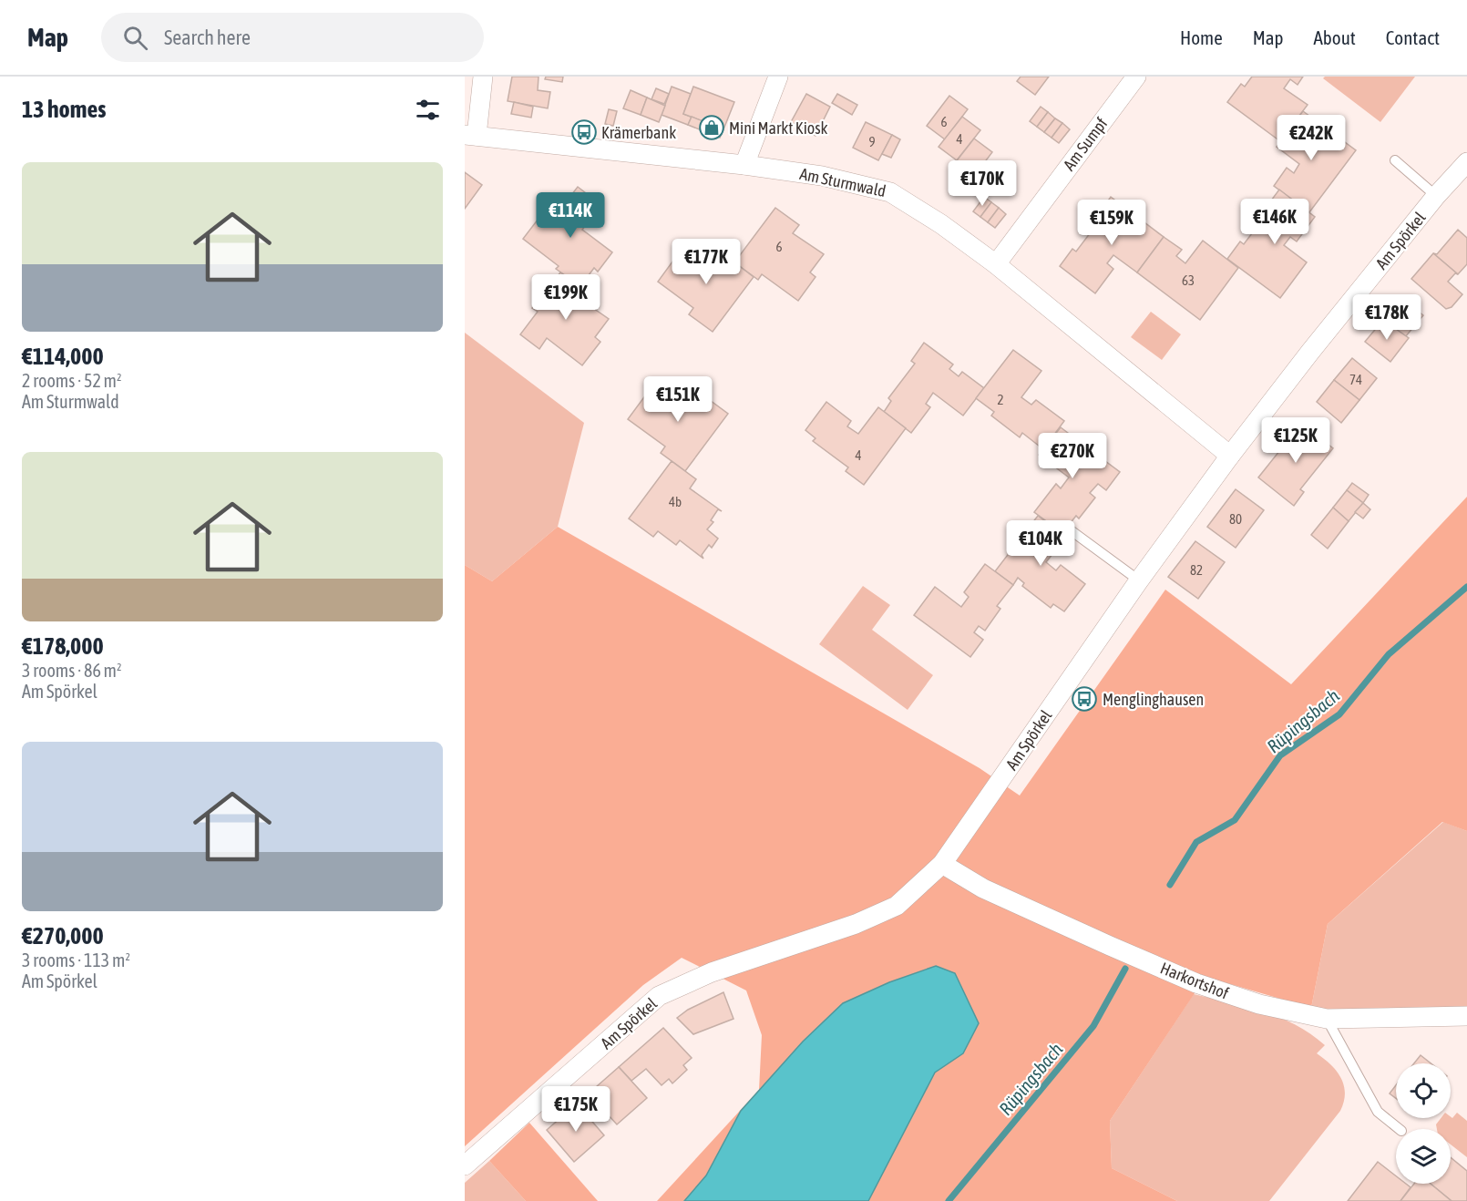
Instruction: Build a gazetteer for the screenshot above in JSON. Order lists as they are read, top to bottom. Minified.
{"streets":{"street":["Am Sumpf","Am Sturmwald","Am Spörkel","Harkortshof"]},"crossings":[["Am Sumpf","Am Sturmwald"],["Am Sturmwald","Am Spörkel"],["Am Spörkel","Harkortshof"]],"water":["Rüpingsbach"],"places":{"shop":["Mini Markt Kiosk"],"bus stop":["Krämerbank","Menglinghausen"]},"house_numbers":["6","4","9","6","63","74","2","4","4b","80","82"],"page":{"header":"Map","search":"Search here","nav":["Home","Map","About","Contact"],"heading":"13 homes","price":["€242K","€170K","€114K","€146K","€159K","€177K","€199K","€178K","€151K","€125K","€270K","€104K","€175K"],"list":[{"name":"€114,000","note":"2 rooms · 52 m² · Am Sturmwald"},{"name":"€178,000","note":"3 rooms · 86 m² · Am Spörkel"},{"name":"€270,000","note":"3 rooms · 113 m² · Am Spörkel"}]}}
